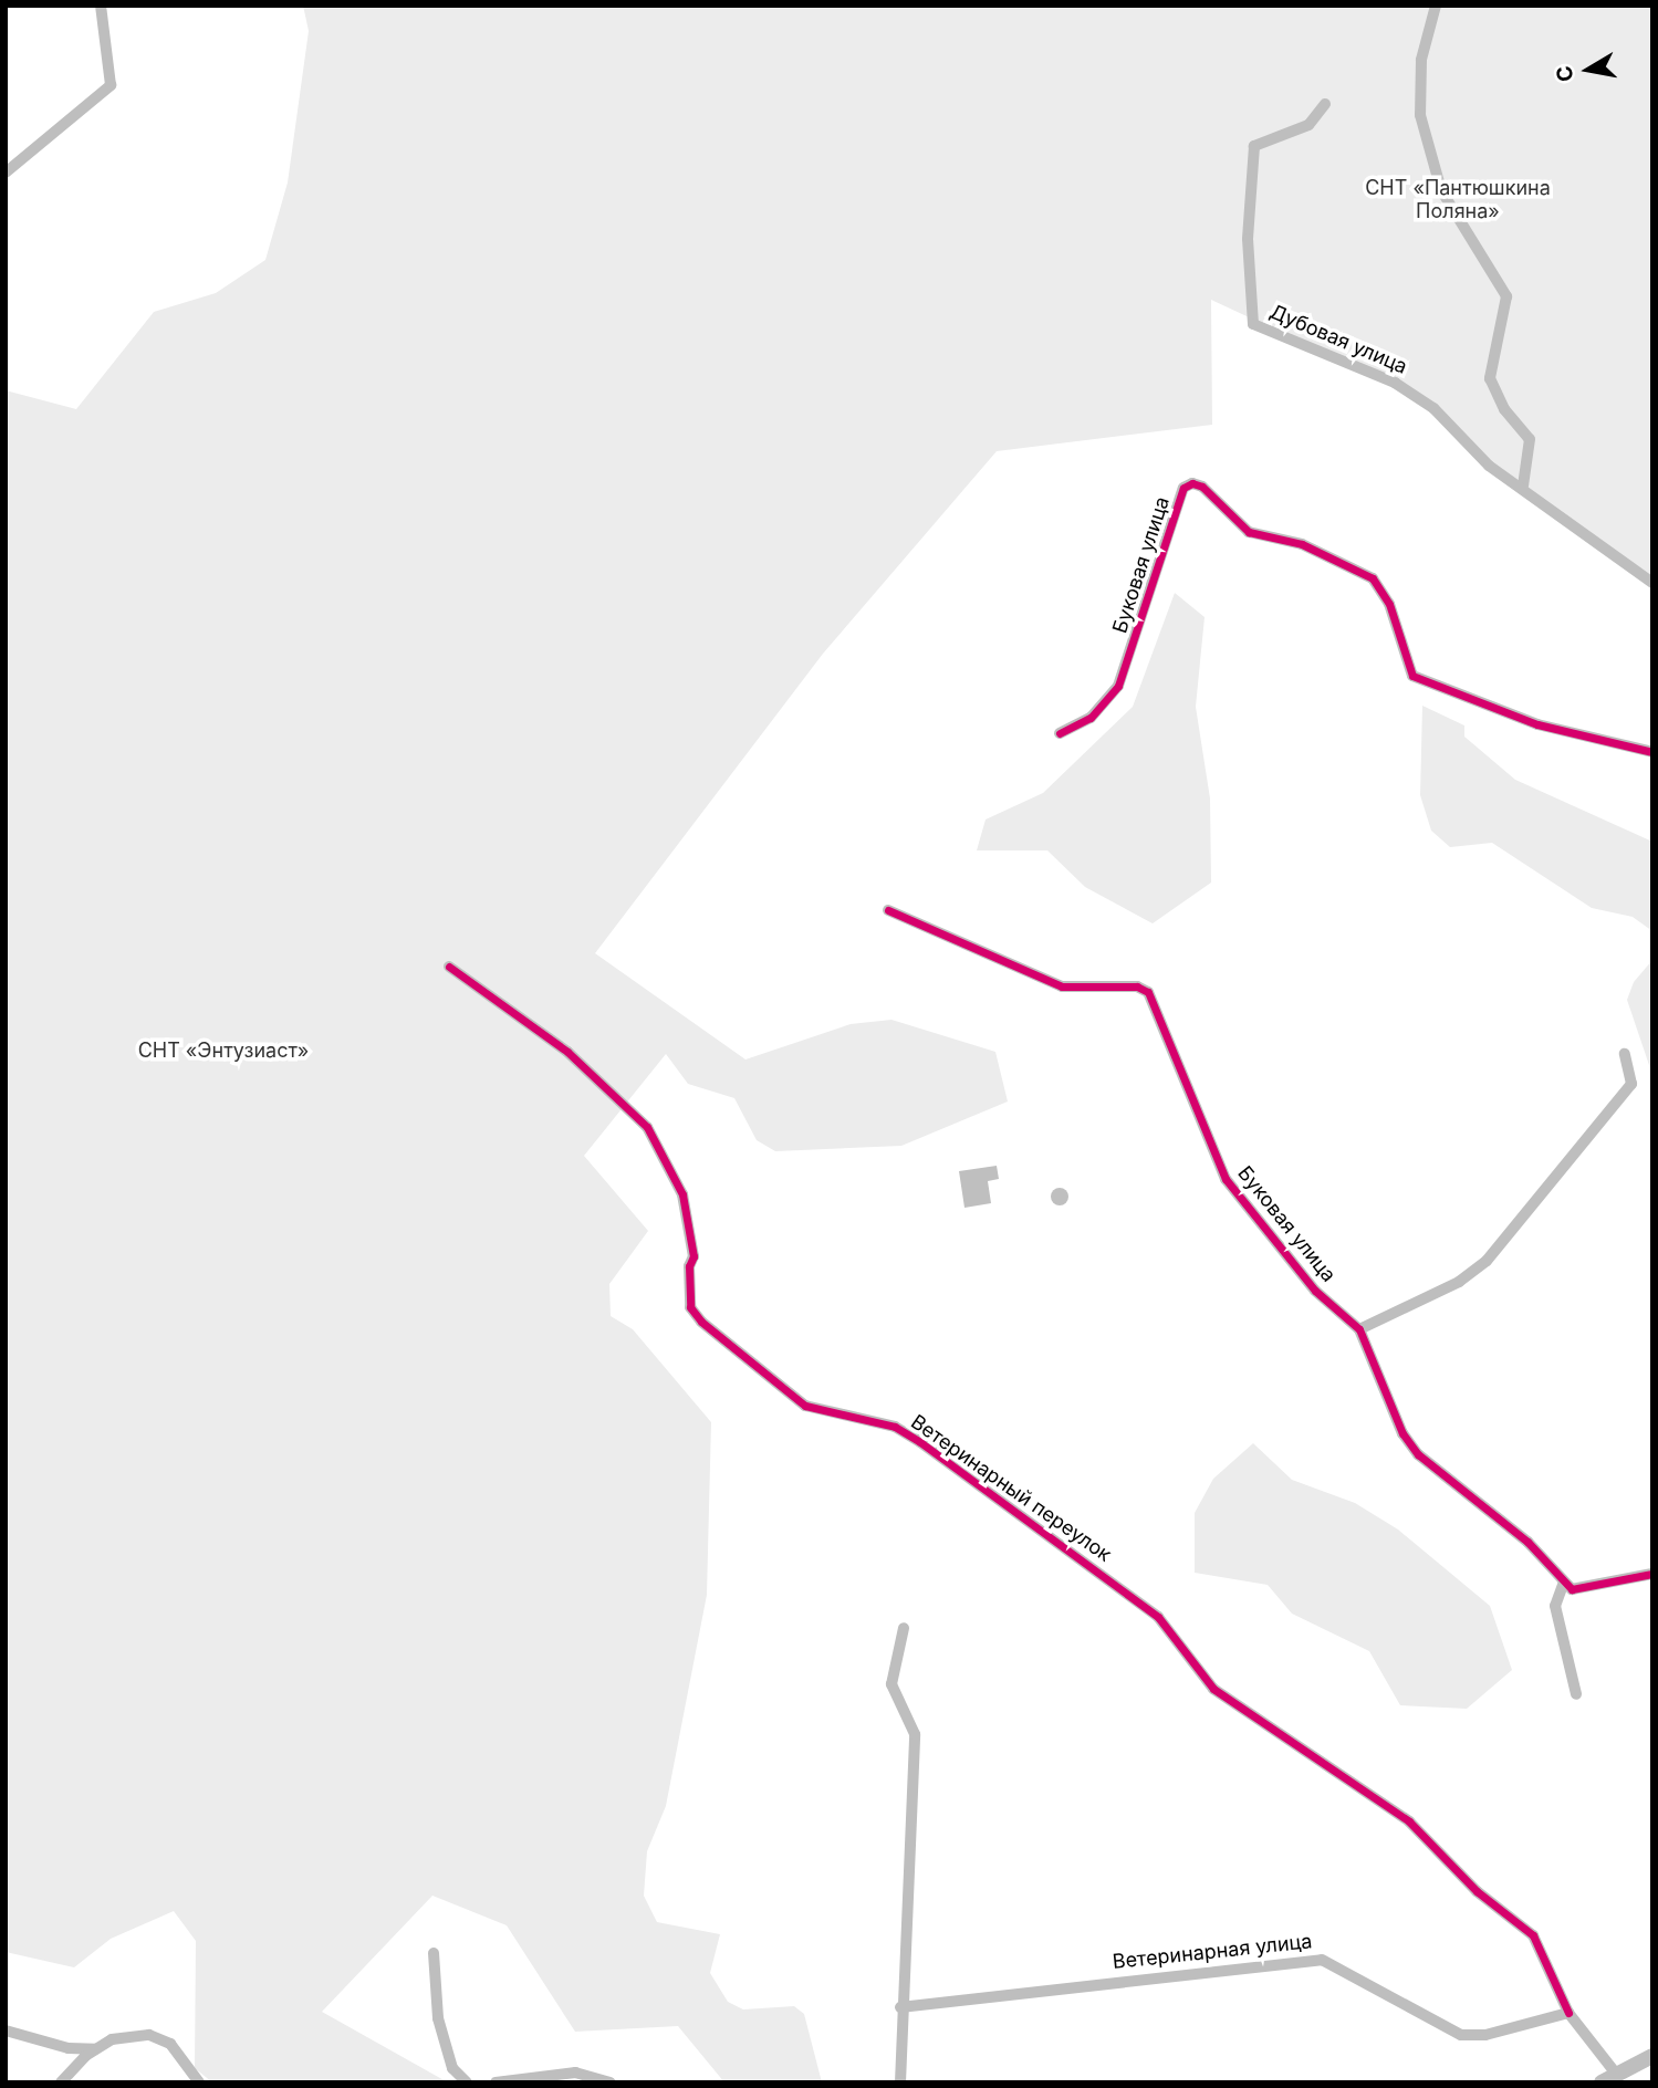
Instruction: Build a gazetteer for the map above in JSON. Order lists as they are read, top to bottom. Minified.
{"streets":{"street":["Дубовая улица","Буковая улица","Ветеринарный переулок","Ветеринарная улица"]},"crossings":[["Ветеринарный переулок","Ветеринарная улица"]],"parks":["СНТ «Пантюшкина Поляна»","СНТ «Энтузиаст»"],"north":"left"}
